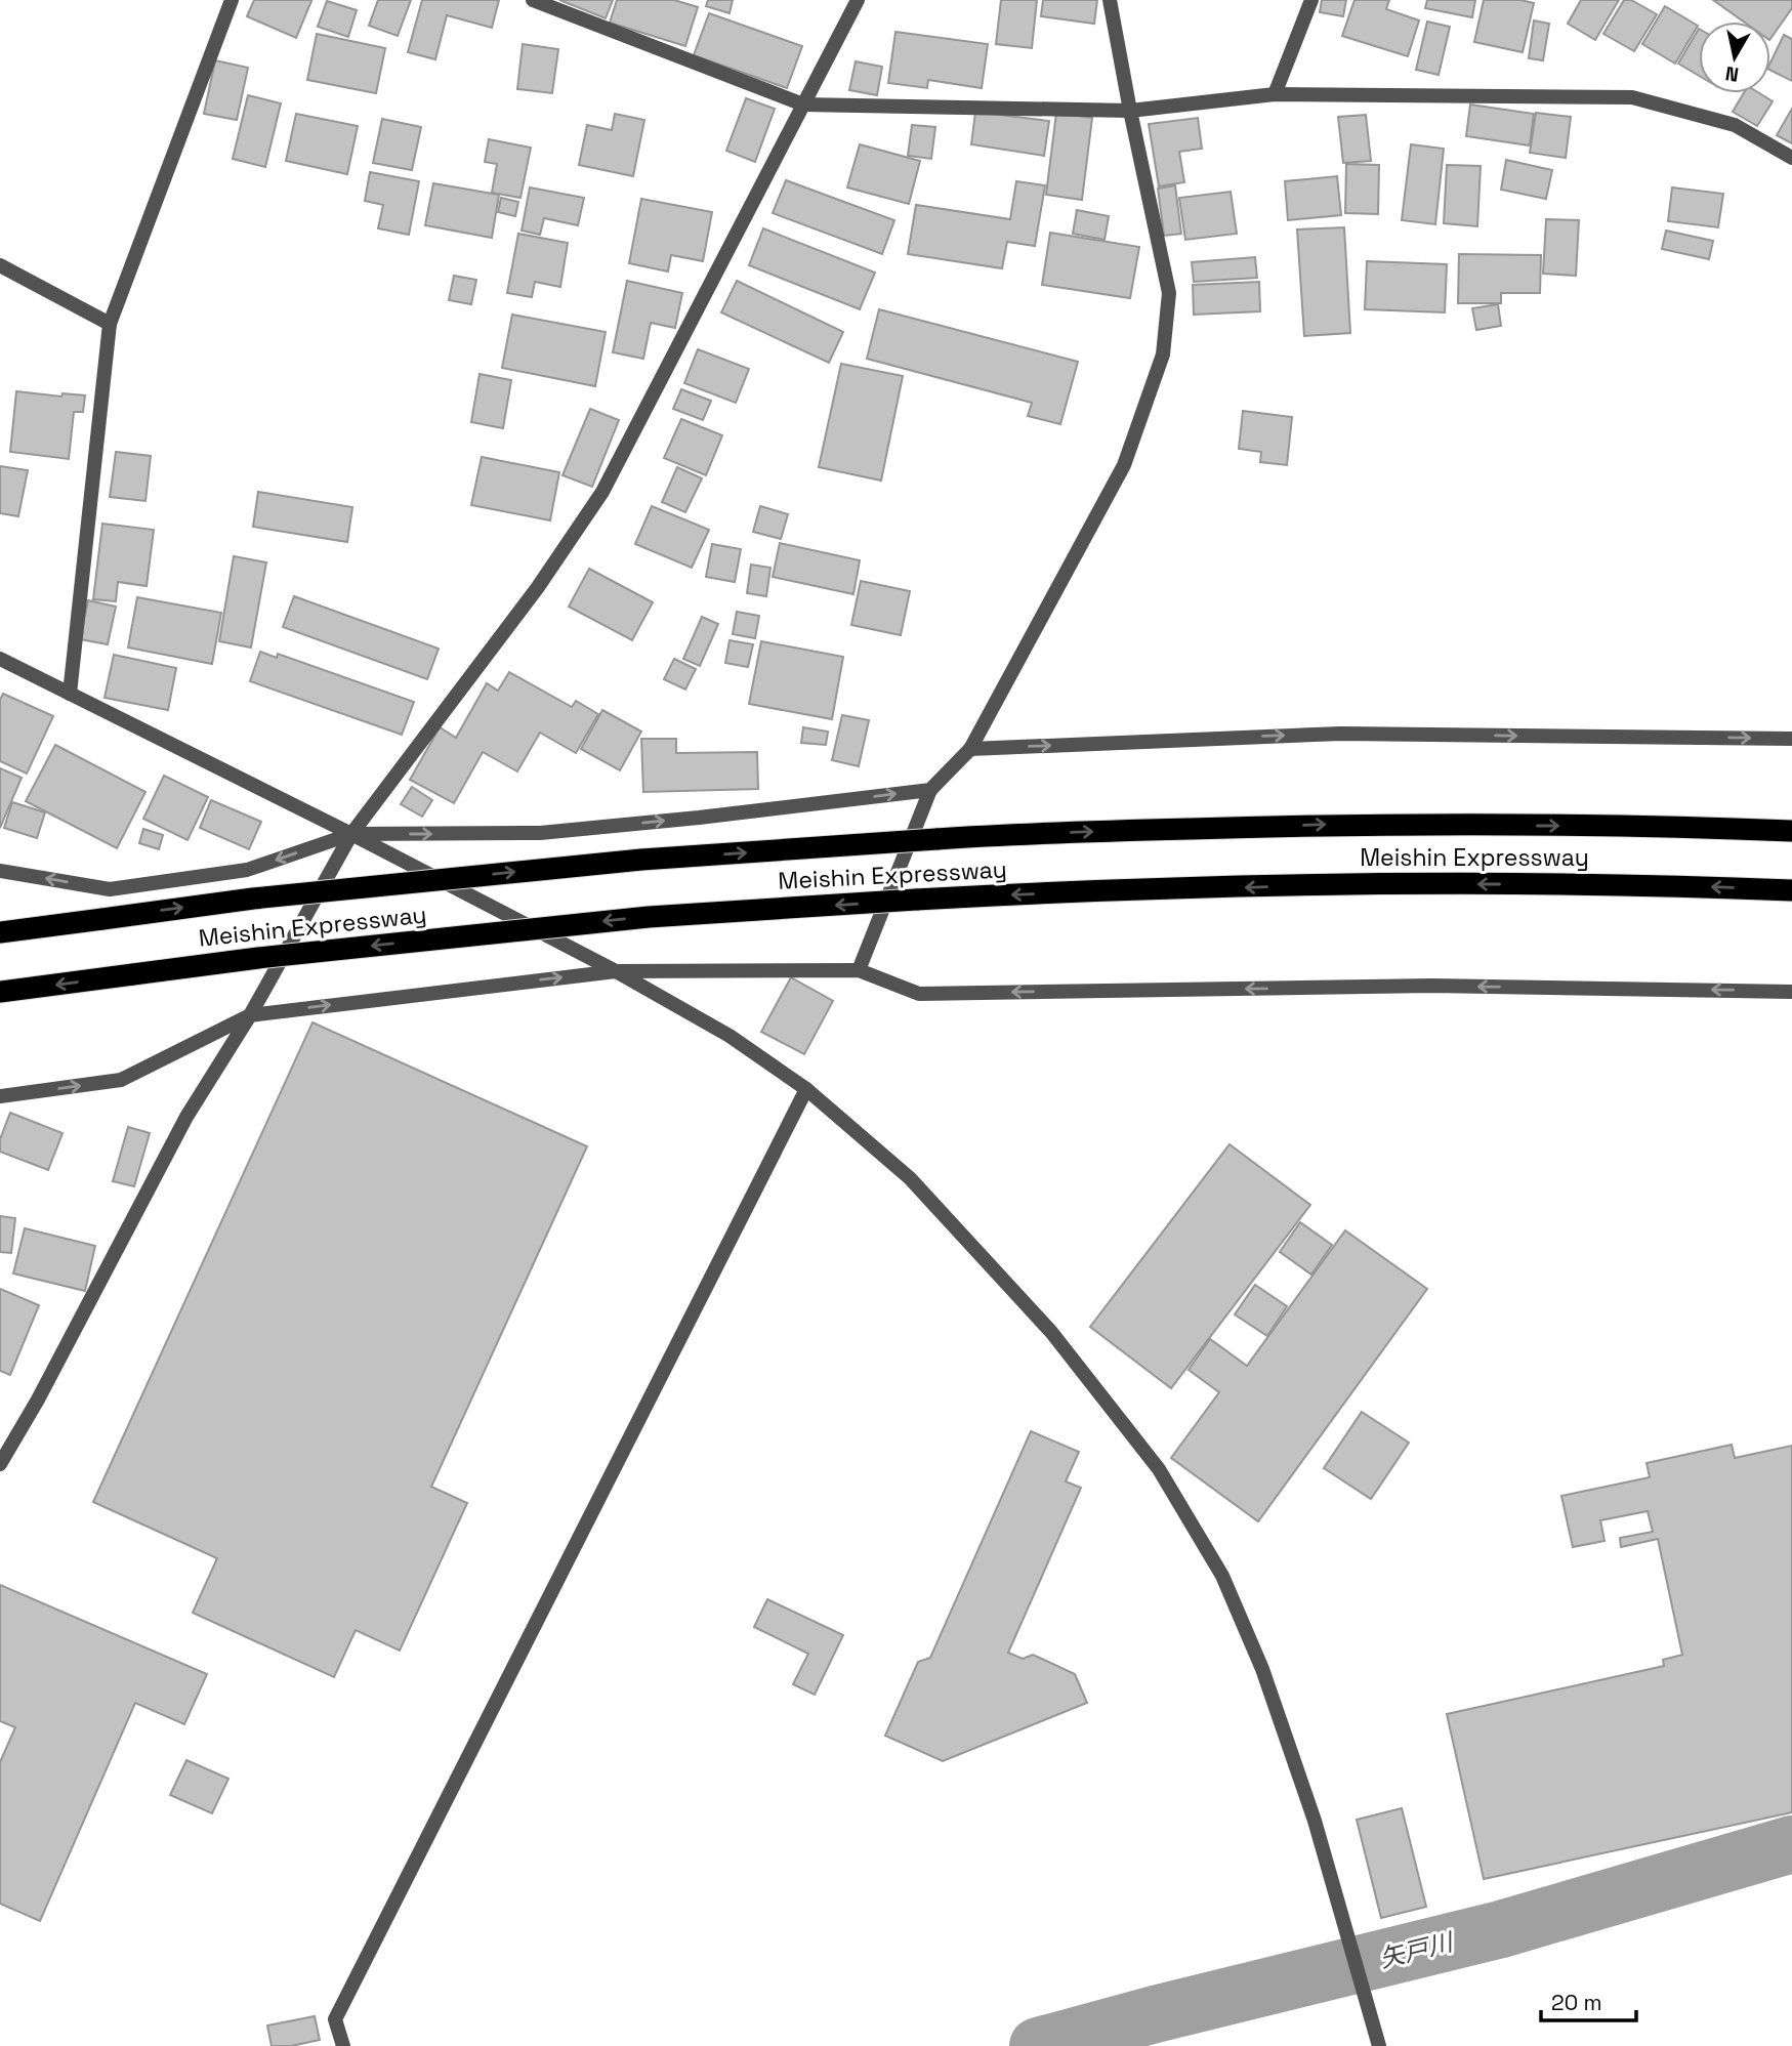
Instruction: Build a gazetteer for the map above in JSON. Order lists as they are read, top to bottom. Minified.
{"streets":{"highway":["Meishin Expressway"]},"water":["矢戸川"],"scale_bar":"20 m","north":"bottom"}
